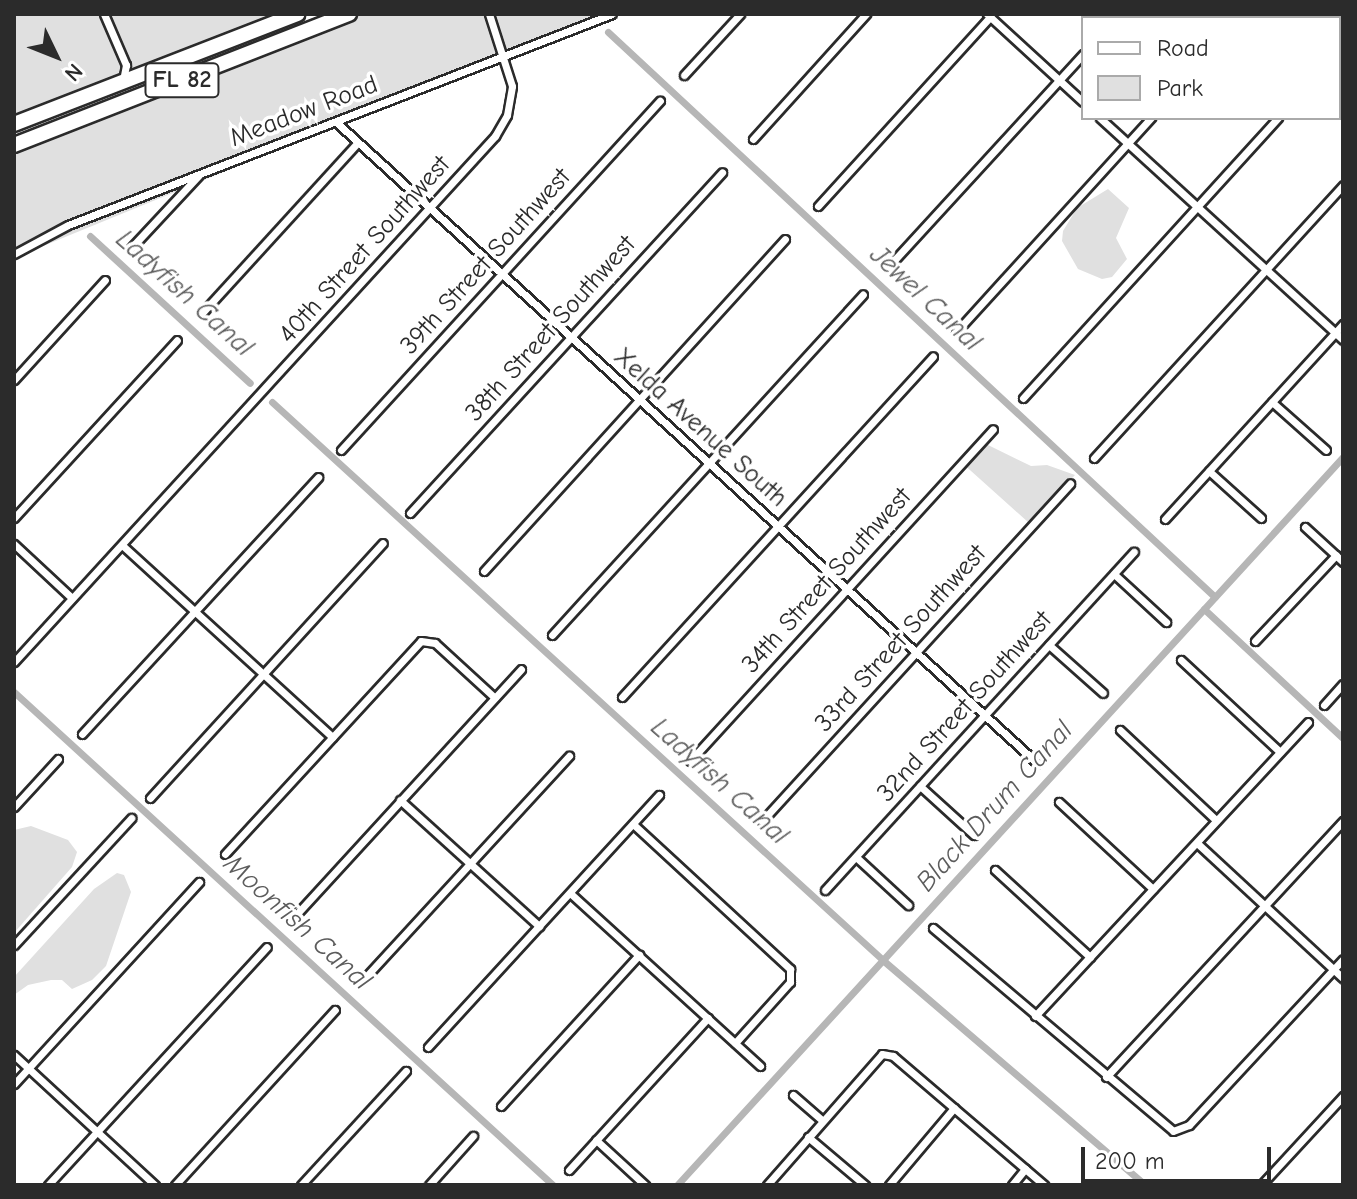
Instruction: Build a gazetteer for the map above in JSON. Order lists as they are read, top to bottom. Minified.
{"streets":{"highway":["FL 82"],"street":["Meadow Road","40th Street Southwest","39th Street Southwest","38th Street Southwest","Xelda Avenue South","34th Street Southwest","33rd Street Southwest","32nd Street Southwest"]},"crossings":[["Meadow Road","40th Street Southwest"],["Meadow Road","Xelda Avenue South"],["40th Street Southwest","Xelda Avenue South"],["39th Street Southwest","Xelda Avenue South"],["38th Street Southwest","Xelda Avenue South"],["Xelda Avenue South","34th Street Southwest"],["Xelda Avenue South","33rd Street Southwest"],["Xelda Avenue South","32nd Street Southwest"]],"water":["Ladyfish Canal","Jewel Canal","Black Drum Canal","Moonfish Canal"],"legend":["Road","Park"],"scale_bar":"200 m","north":"bottom right"}
